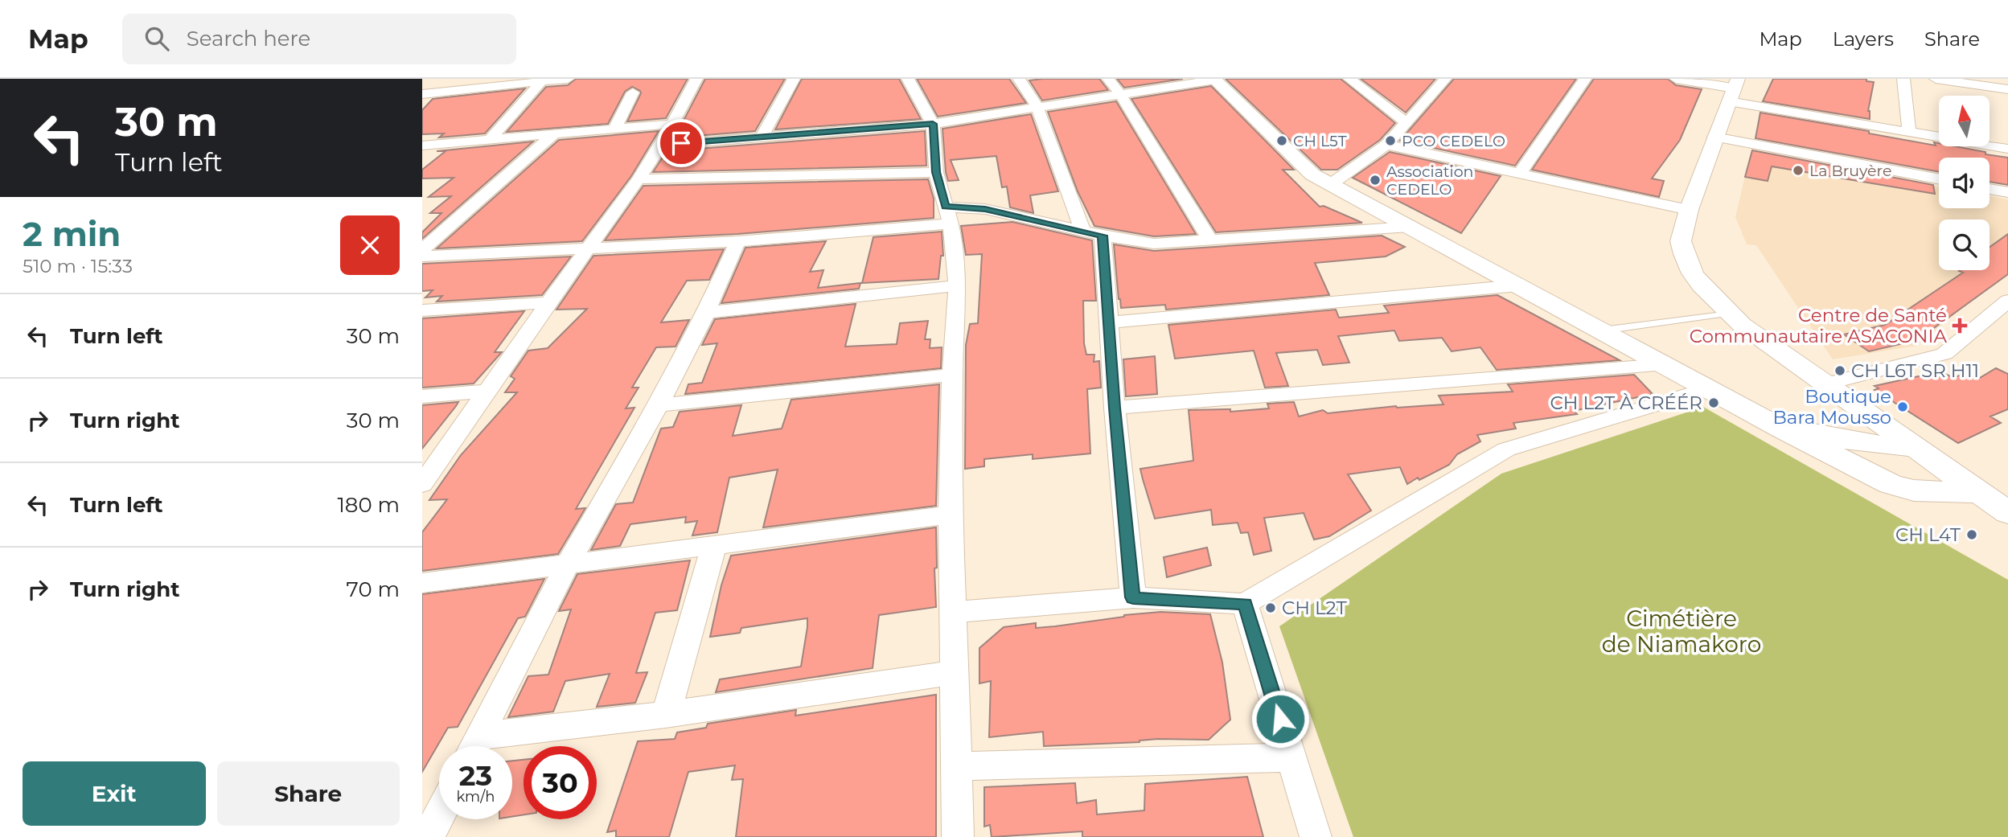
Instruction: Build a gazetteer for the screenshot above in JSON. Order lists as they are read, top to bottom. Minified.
{"parks":["Cimétière de Niamakoro"],"places":{"other":["CH L5T","PCO CEDELO","La Bruyère","Association CEDELO","CH L6T SR H11","CH L2T À CRÉÉR","Boutique Bara Mousso","CH L4T","CH L2T"],"health":["Centre de Santé Communautaire ASACONIA"]},"north":"top","page":{"header":"Map","search":"Search here","nav":["Map","Layers","Share"],"turn":["30 m","Turn left"],"heading":["2 min","510 m · 15:33"],"list":[{"name":"Turn left","value":"30 m"},{"name":"Turn right","value":"30 m"},{"name":"Turn left","value":"180 m"},{"name":"Turn right","value":"70 m"}],"speed":"23 km/h","limit":"30","buttons":["Exit","Share"]}}
